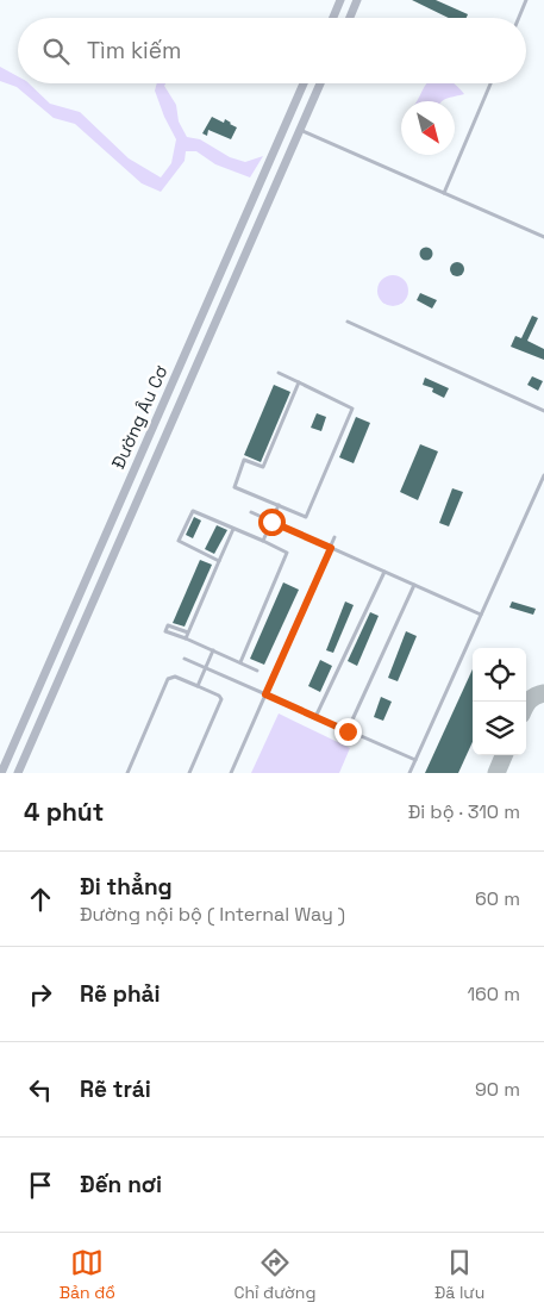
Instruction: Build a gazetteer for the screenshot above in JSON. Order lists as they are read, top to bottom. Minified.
{"streets":{"street":["Đường Âu Cơ"]},"north":"bottom right","page":{"search":"Tìm kiếm","heading":["4 phút","Đi bộ · 310 m"],"list":[["Đi thẳng","Đường nội bộ ( Internal Way )","60 m"],["Rẽ phải","160 m"],["Rẽ trái","90 m"],"Đến nơi"],"nav":["Bản đồ","Chỉ đường","Đã lưu"]}}
